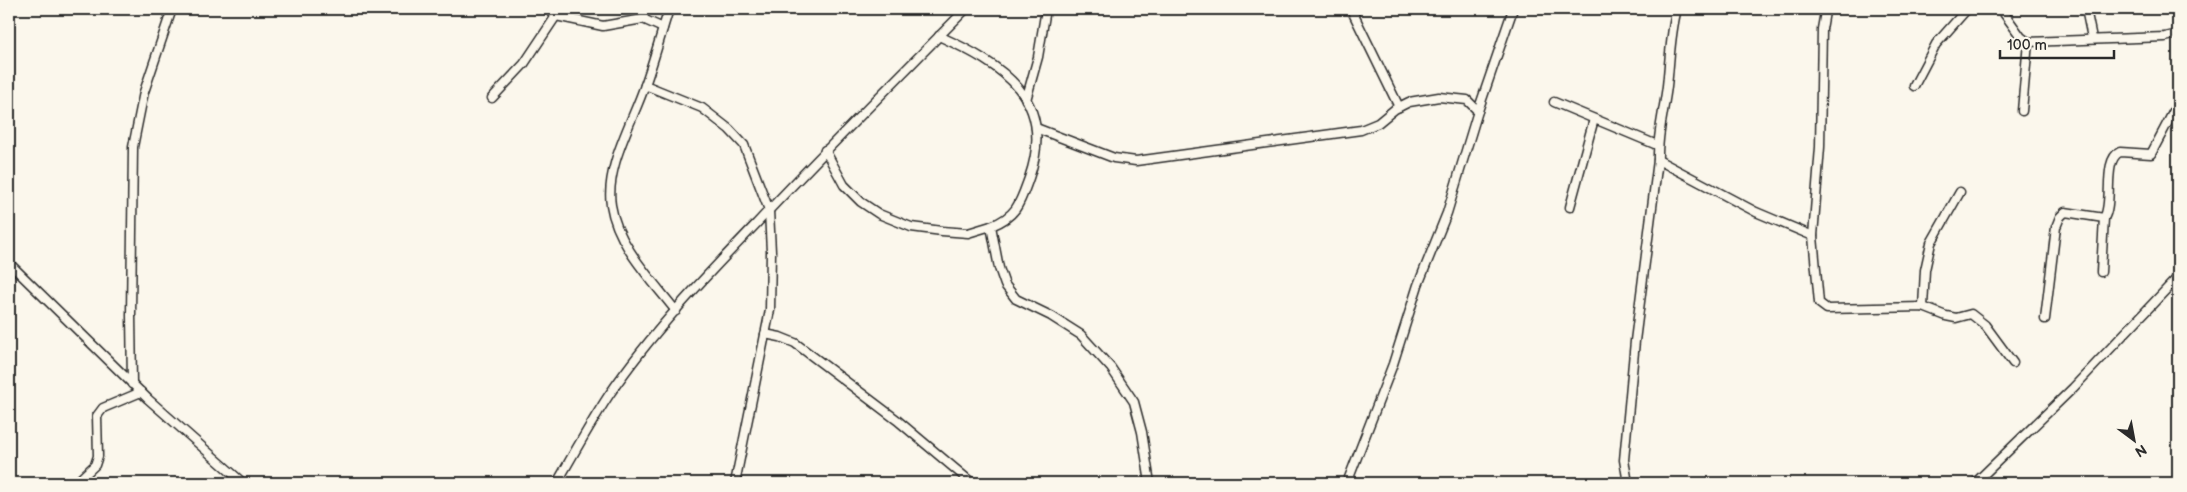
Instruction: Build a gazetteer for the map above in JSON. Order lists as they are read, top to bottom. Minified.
{"scale_bar":"100 m","north":"bottom right"}
